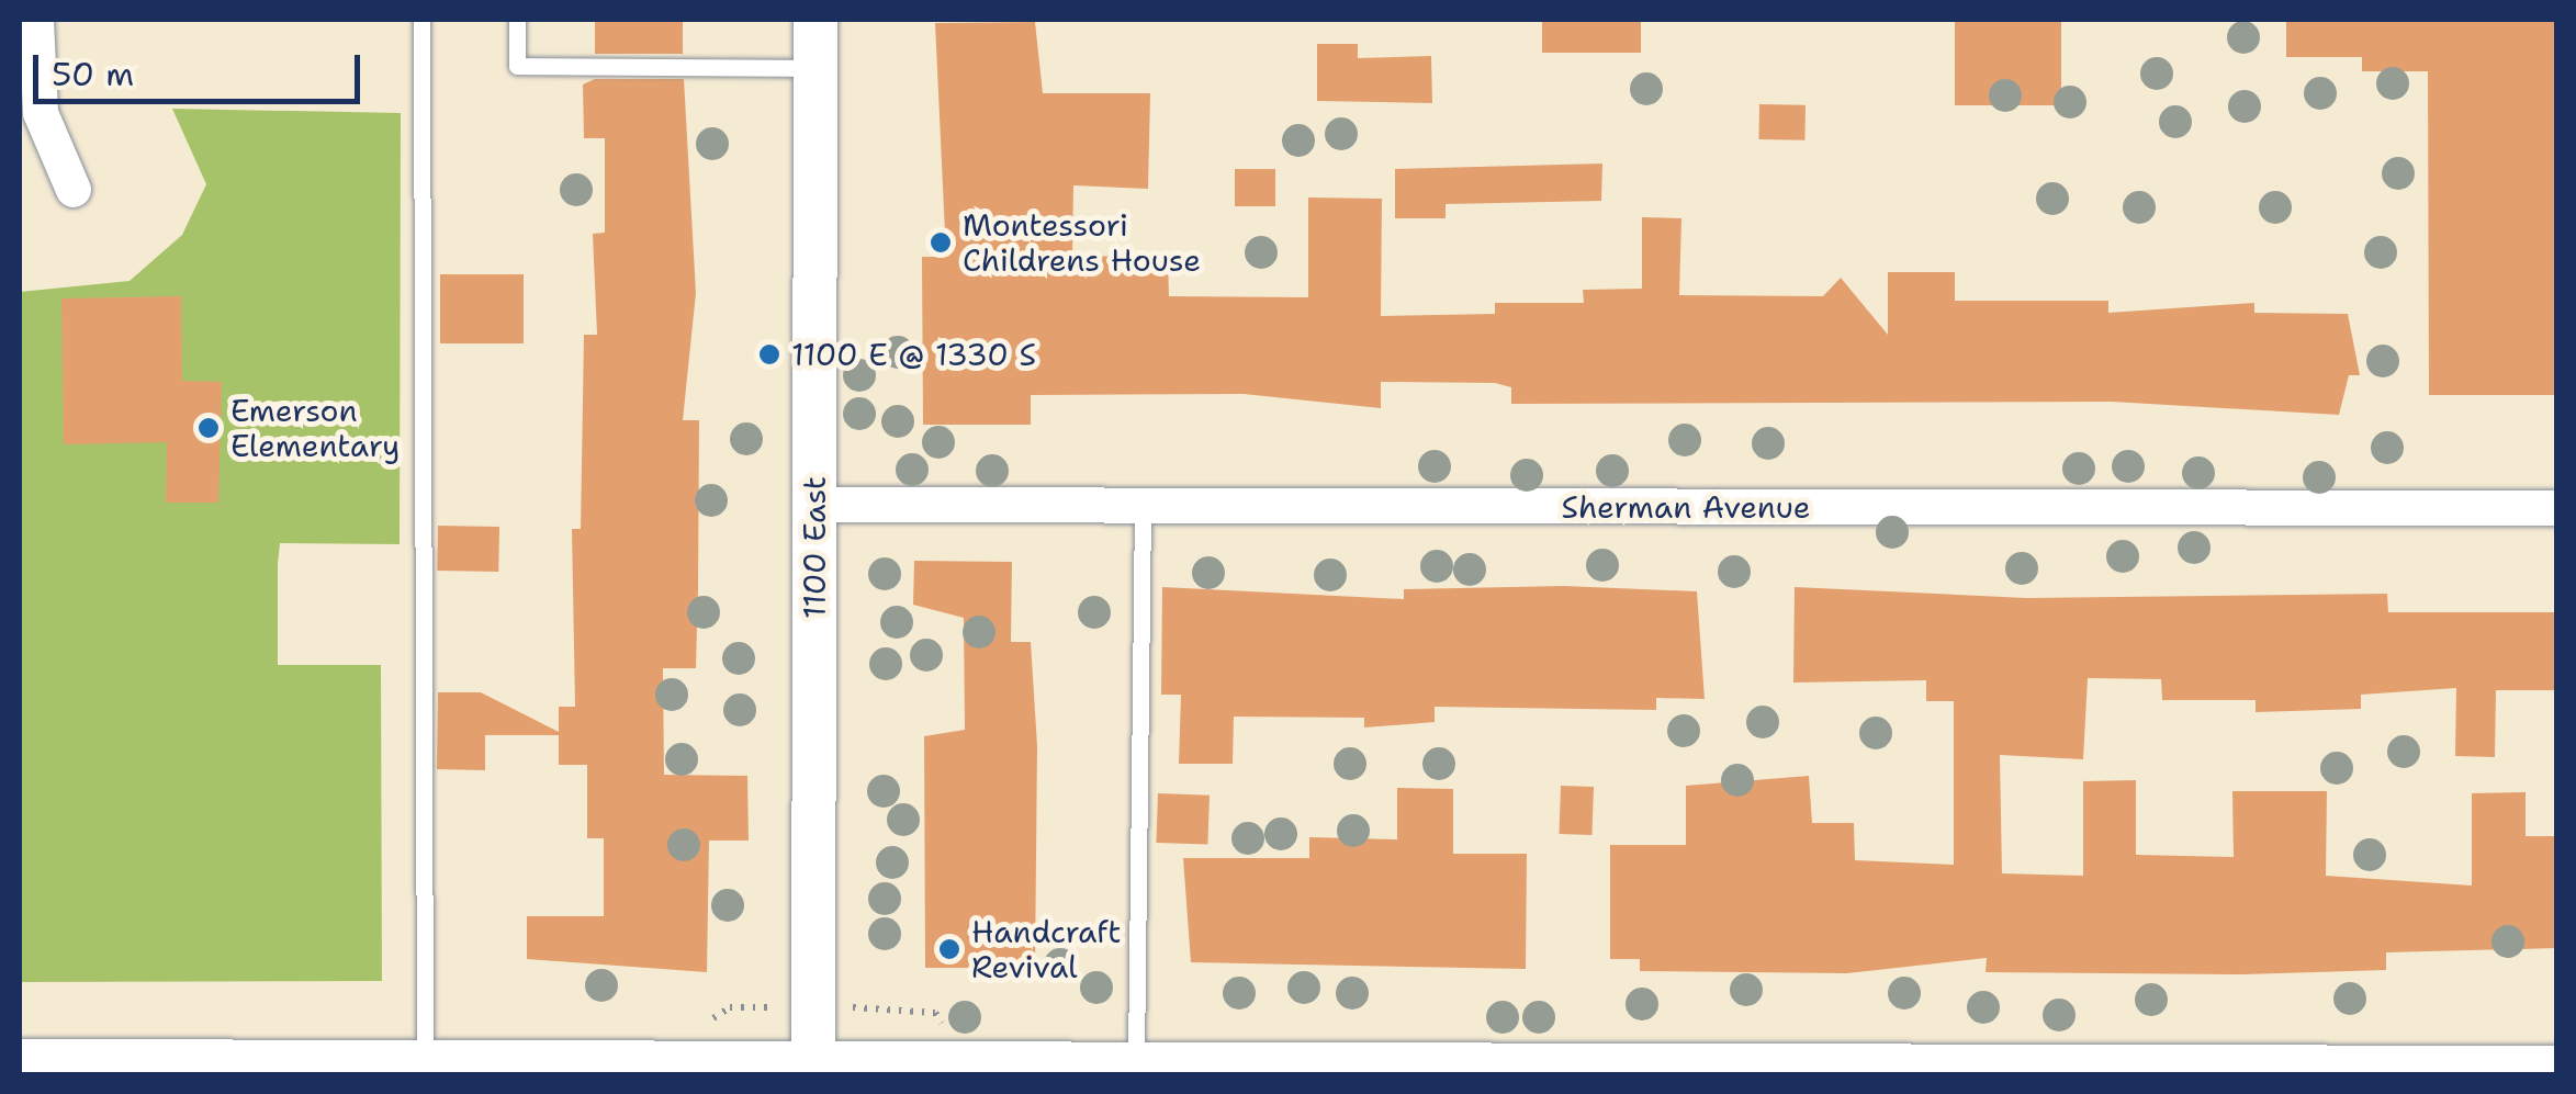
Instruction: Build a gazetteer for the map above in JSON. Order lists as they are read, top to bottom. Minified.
{"streets":{"street":["Sherman Avenue","1100 East"]},"crossings":[["Sherman Avenue","1100 East"]],"places":["Montessori Childrens House","1100 E @ 1330 S","Emerson Elementary","Handcraft Revival"],"scale_bar":"50 m"}
